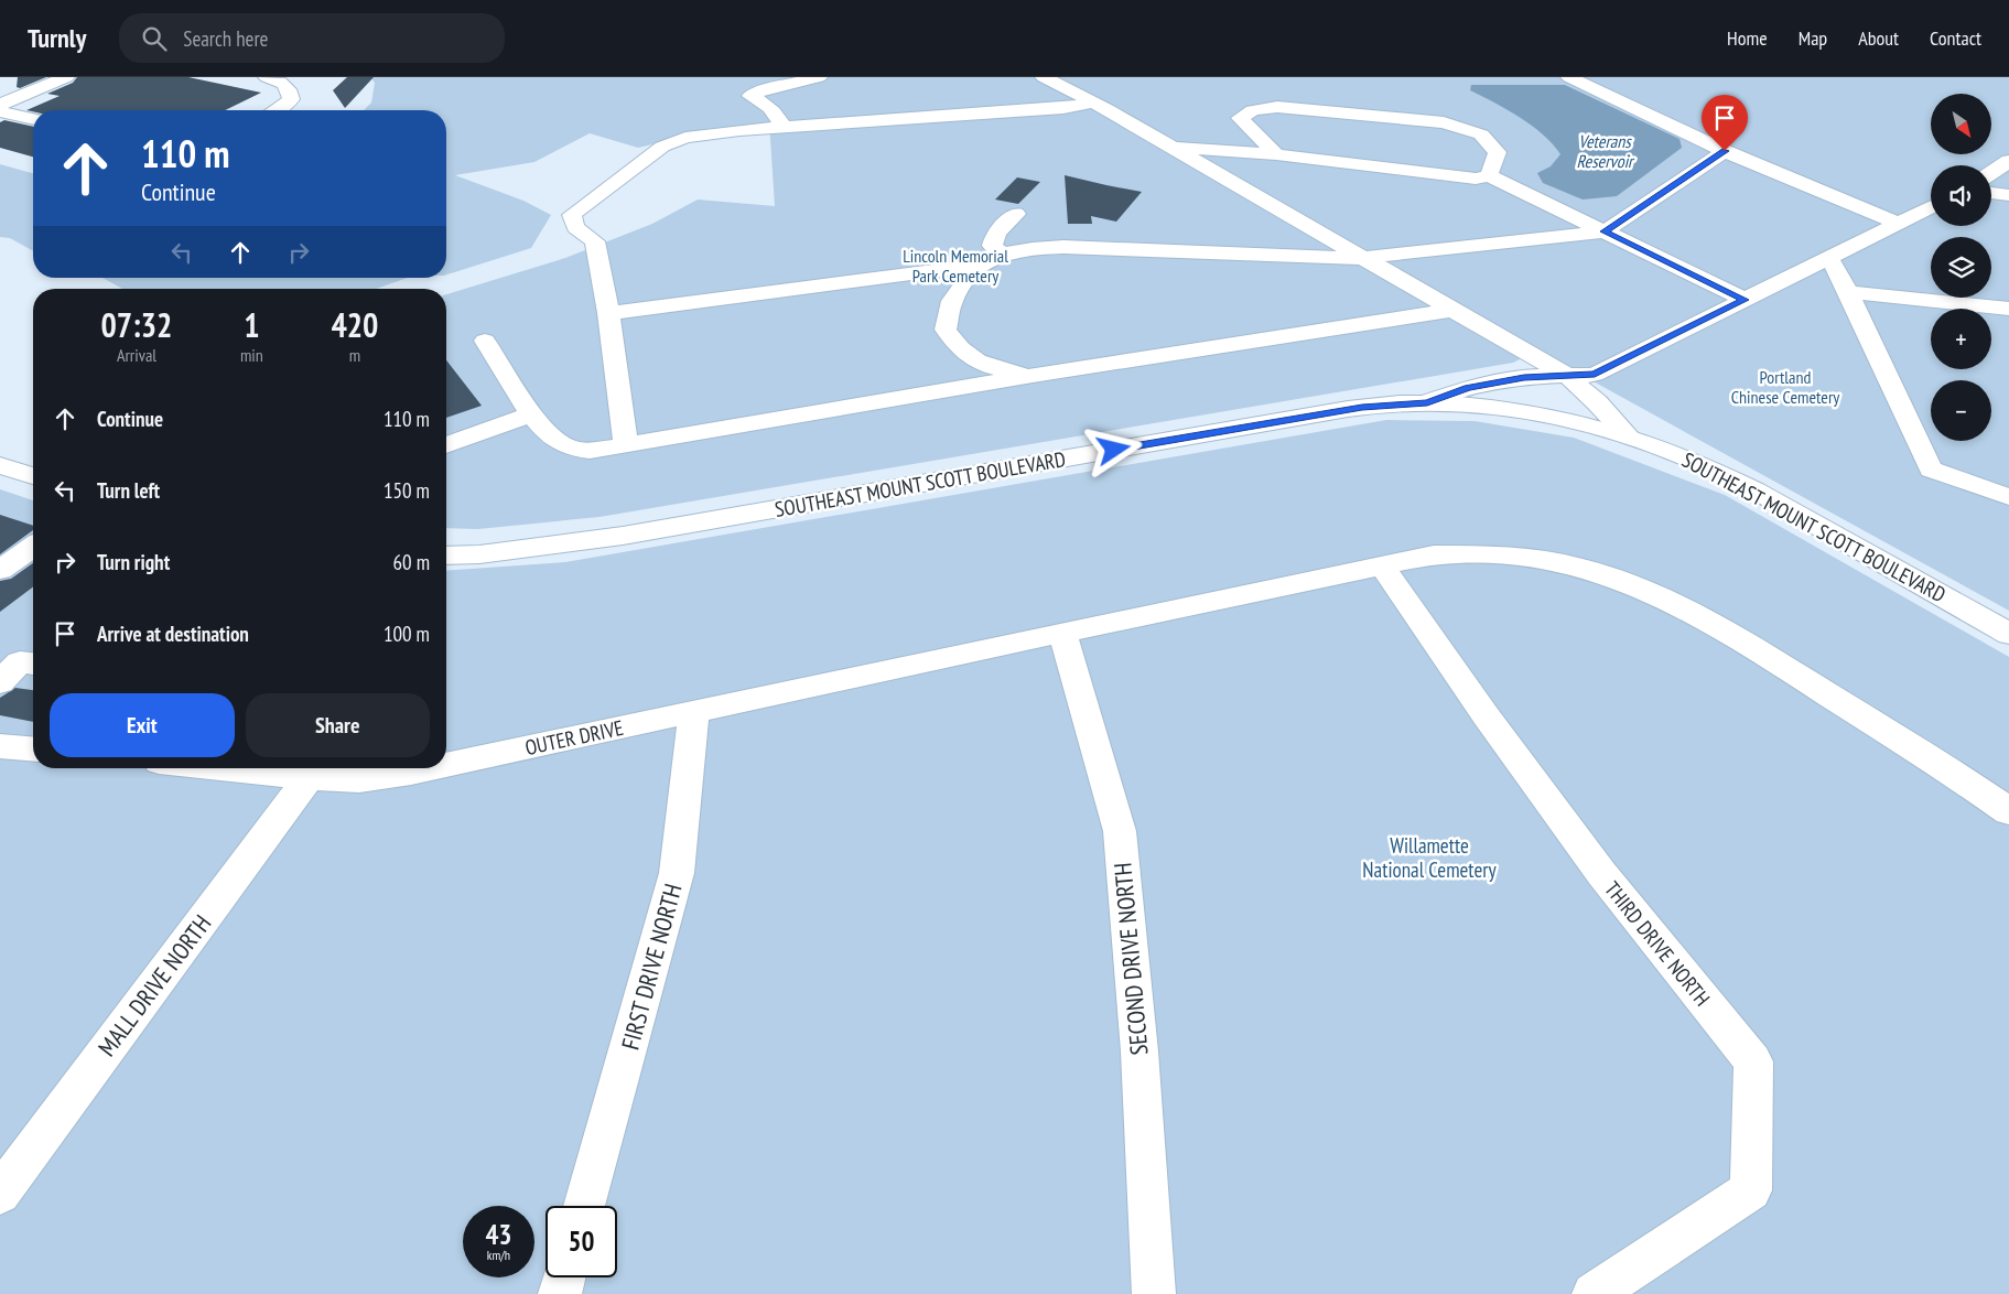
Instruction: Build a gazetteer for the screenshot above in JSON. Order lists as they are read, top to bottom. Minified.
{"streets":{"street":["SOUTHEAST MOUNT SCOTT BOULEVARD","OUTER DRIVE","THIRD DRIVE NORTH","SECOND DRIVE NORTH","FIRST DRIVE NORTH","MALL DRIVE NORTH"]},"crossings":[["OUTER DRIVE","THIRD DRIVE NORTH"],["OUTER DRIVE","SECOND DRIVE NORTH"],["OUTER DRIVE","FIRST DRIVE NORTH"],["OUTER DRIVE","MALL DRIVE NORTH"]],"water":["Veterans Reservoir"],"parks":["Lincoln Memorial Park Cemetery","Portland Chinese Cemetery","Willamette National Cemetery"],"north":"bottom right","page":{"header":"Turnly","search":"Search here","nav":["Home","Map","About","Contact"],"map_buttons":["+","−"],"turn":["110 m","Continue"],"eta":["07:32","Arrival","1","min","420","m"],"list":[{"name":"Continue","value":"110 m"},{"name":"Turn left","value":"150 m"},{"name":"Turn right","value":"60 m"},{"name":"Arrive at destination","value":"100 m"}],"buttons":["Exit","Share"],"speed":"43 km/h","limit":"50"}}
